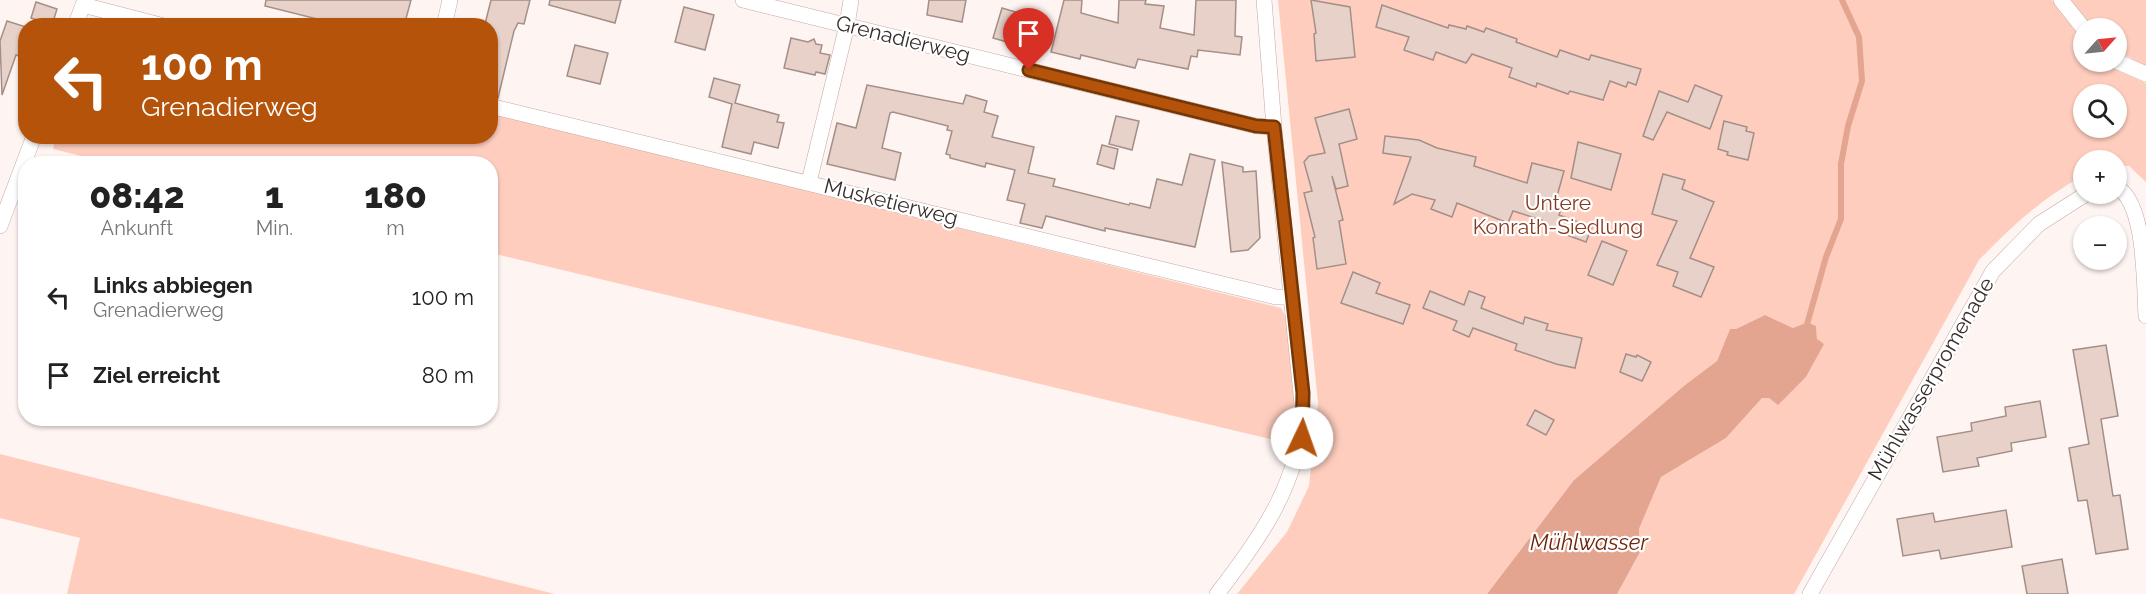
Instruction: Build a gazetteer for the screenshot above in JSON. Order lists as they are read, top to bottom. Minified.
{"streets":{"street":["Grenadierweg","Musketierweg","Mühlwasserpromenade"]},"water":["Mühlwasser"],"parks":["Untere Konrath-Siedlung"],"north":"top right","page":{"map_buttons":["+","−"],"turn":["100 m","Grenadierweg"],"eta":["08:42","Ankunft","1","Min.","180","m"],"list":[{"name":"Links abbiegen","note":"Grenadierweg","value":"100 m"},{"name":"Ziel erreicht","value":"80 m"}]}}
